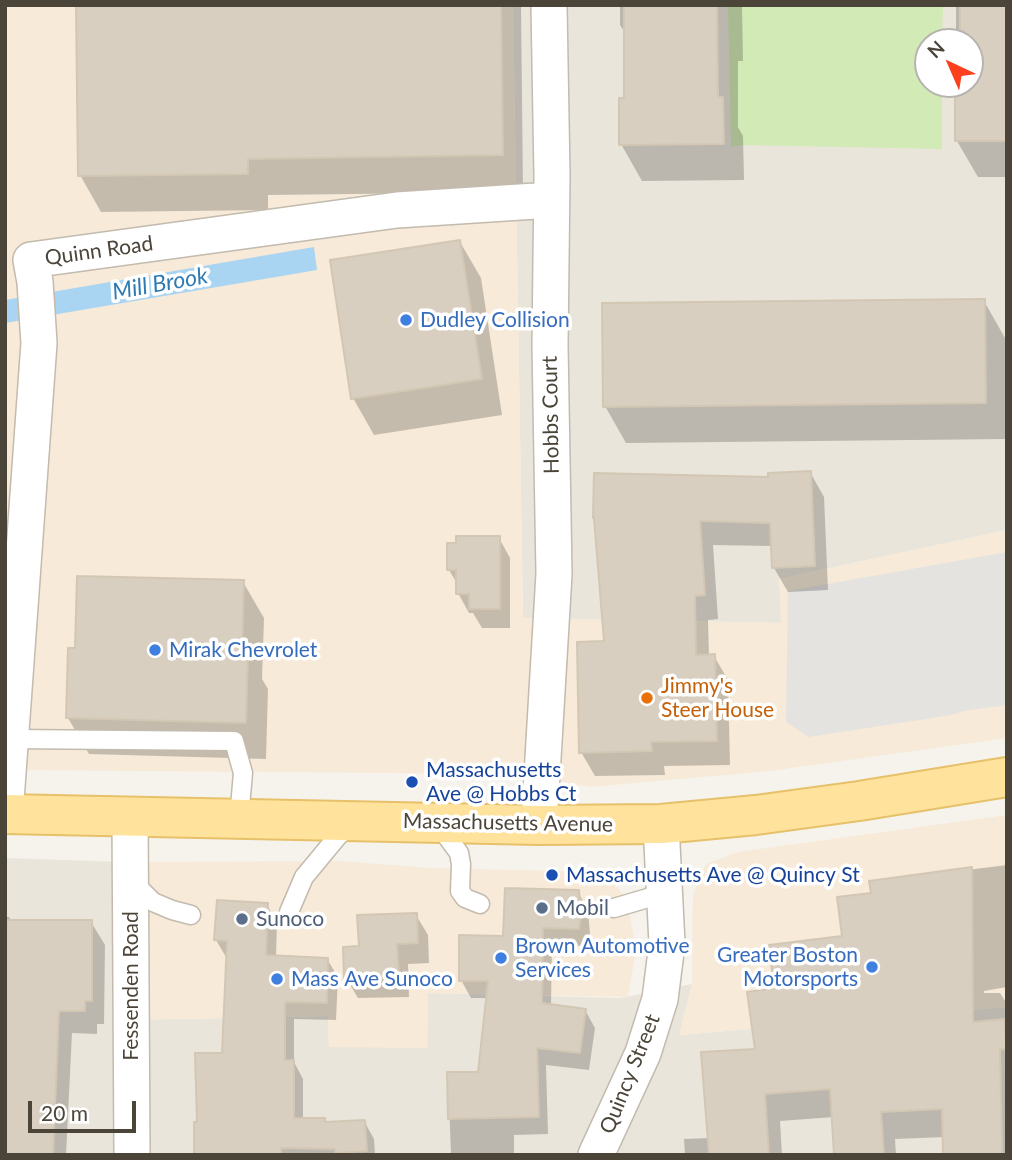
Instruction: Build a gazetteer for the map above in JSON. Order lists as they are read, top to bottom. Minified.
{"streets":{"main road":["Massachusetts Avenue"],"street":["Quinn Road","Hobbs Court","Fessenden Road","Quincy Street"]},"crossings":[["Quinn Road","Hobbs Court"],["Quinn Road","Massachusetts Avenue"],["Hobbs Court","Massachusetts Avenue"],["Massachusetts Avenue","Fessenden Road"],["Massachusetts Avenue","Quincy Street"]],"water":["Mill Brook"],"places":["Dudley Collision","Mirak Chevrolet","Jimmy's Steer House","Massachusetts Ave @ Hobbs Ct","Massachusetts Ave @ Quincy St","Mobil","Sunoco","Brown Automotive Services","Greater Boston Motorsports","Mass Ave Sunoco"],"scale_bar":"20 m","north":"top left"}
